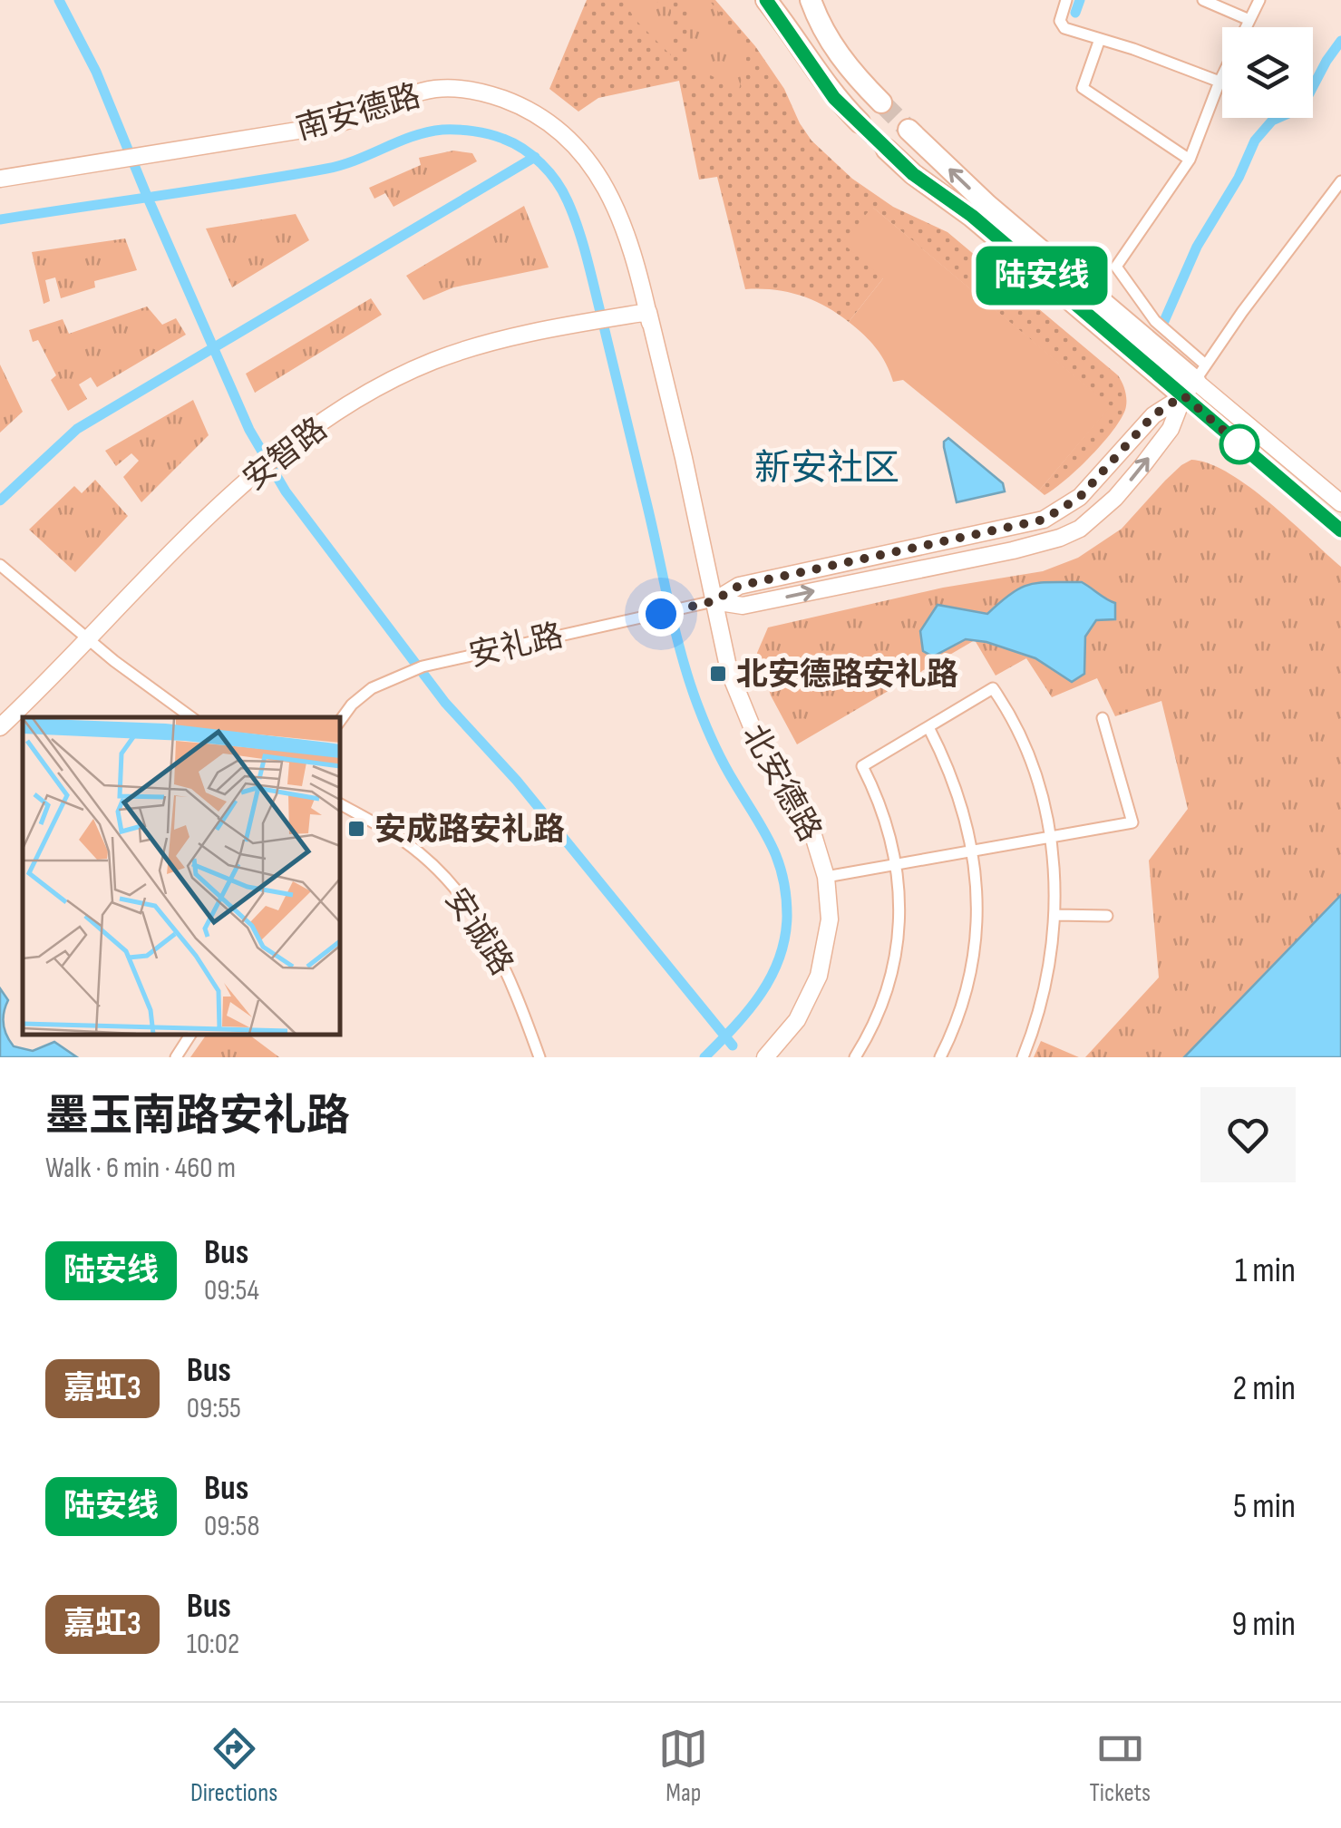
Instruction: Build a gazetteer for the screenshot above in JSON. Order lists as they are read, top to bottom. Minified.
{"streets":{"street":["南安德路","安智路","安礼路","北安德路","安诚路"]},"crossings":[["南安德路","安智路"],["南安德路","安礼路"],["南安德路","北安德路"],["安礼路","北安德路"]],"districts":["新安社区"],"places":{"transit":["北安德路安礼路","安成路安礼路"]},"lines":["bus line 陆安线"],"page":{"on_map":"陆安线","heading":["墨玉南路安礼路","Walk · 6 min · 460 m"],"list":[{"mark":"陆安线","name":"Bus","note":"09:54","value":"1 min"},{"mark":"嘉虹3","name":"Bus","note":"09:55","value":"2 min"},{"mark":"陆安线","name":"Bus","note":"09:58","value":"5 min"},{"mark":"嘉虹3","name":"Bus","note":"10:02","value":"9 min"}],"tabs":["Directions","Map","Tickets"]}}
